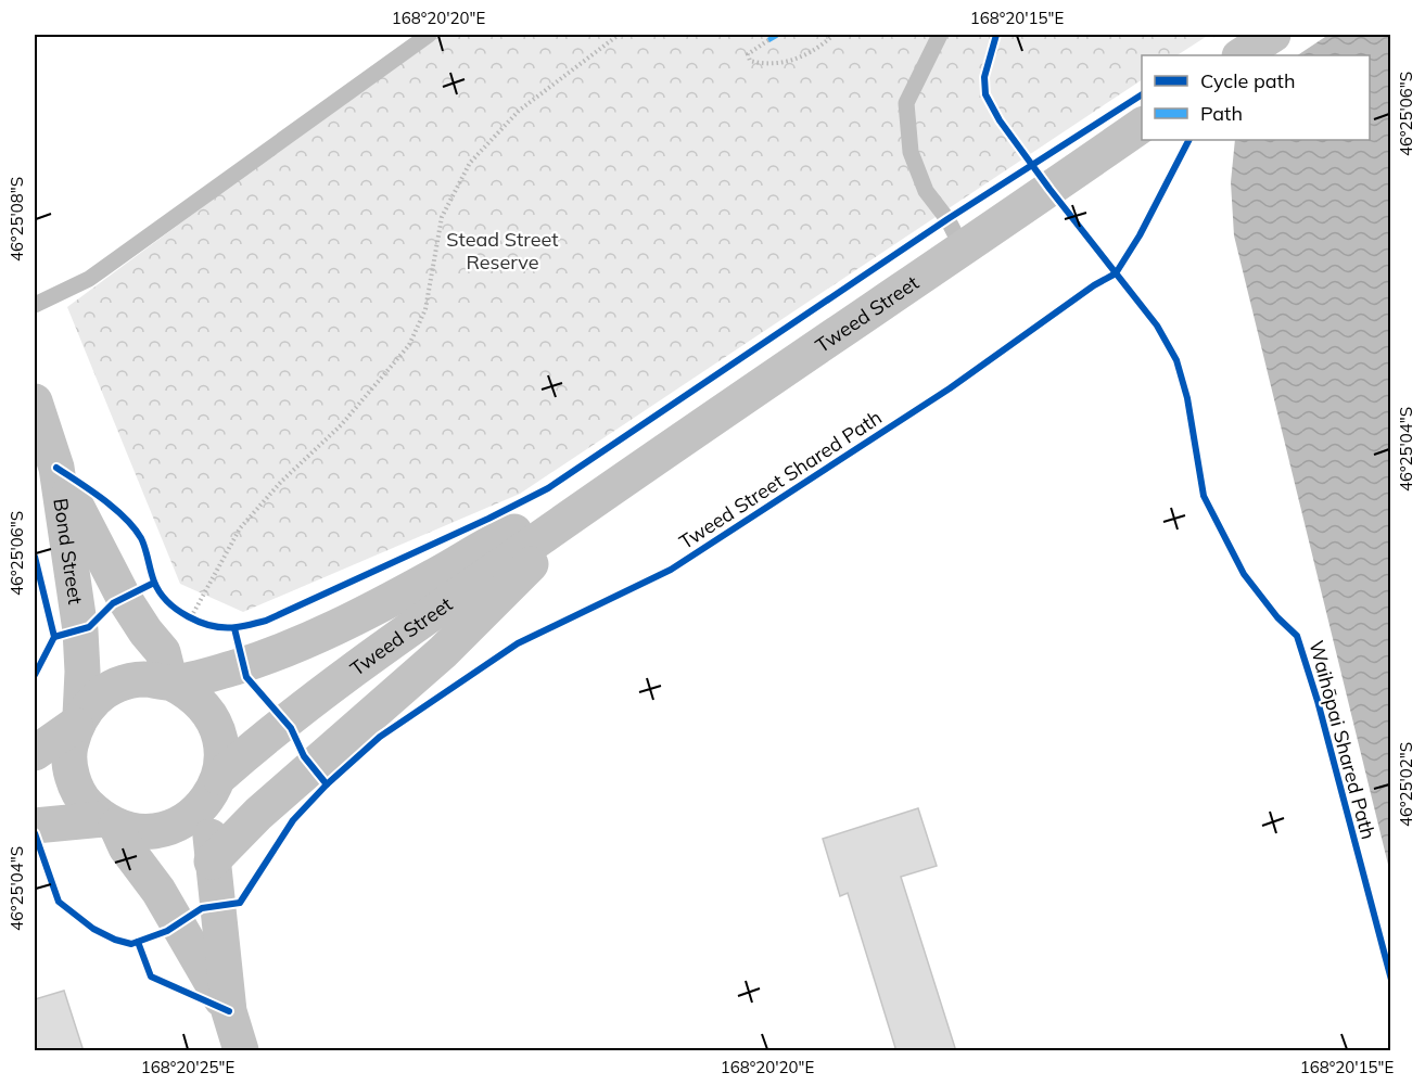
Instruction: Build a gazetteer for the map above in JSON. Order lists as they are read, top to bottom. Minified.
{"streets":{"main road":["Tweed Street","Bond Street"],"cycle path":["Tweed Street Shared Path","Waihōpai Shared Path"]},"crossings":[["Tweed Street","Bond Street"]],"parks":["Stead Street Reserve"],"legend":["Cycle path","Path"],"coordinates":["168°20'20\"E","168°20'15\"E","46°25'06\"S","46°25'08\"S","46°25'04\"S","46°25'02\"S","168°20'25\"E"]}
